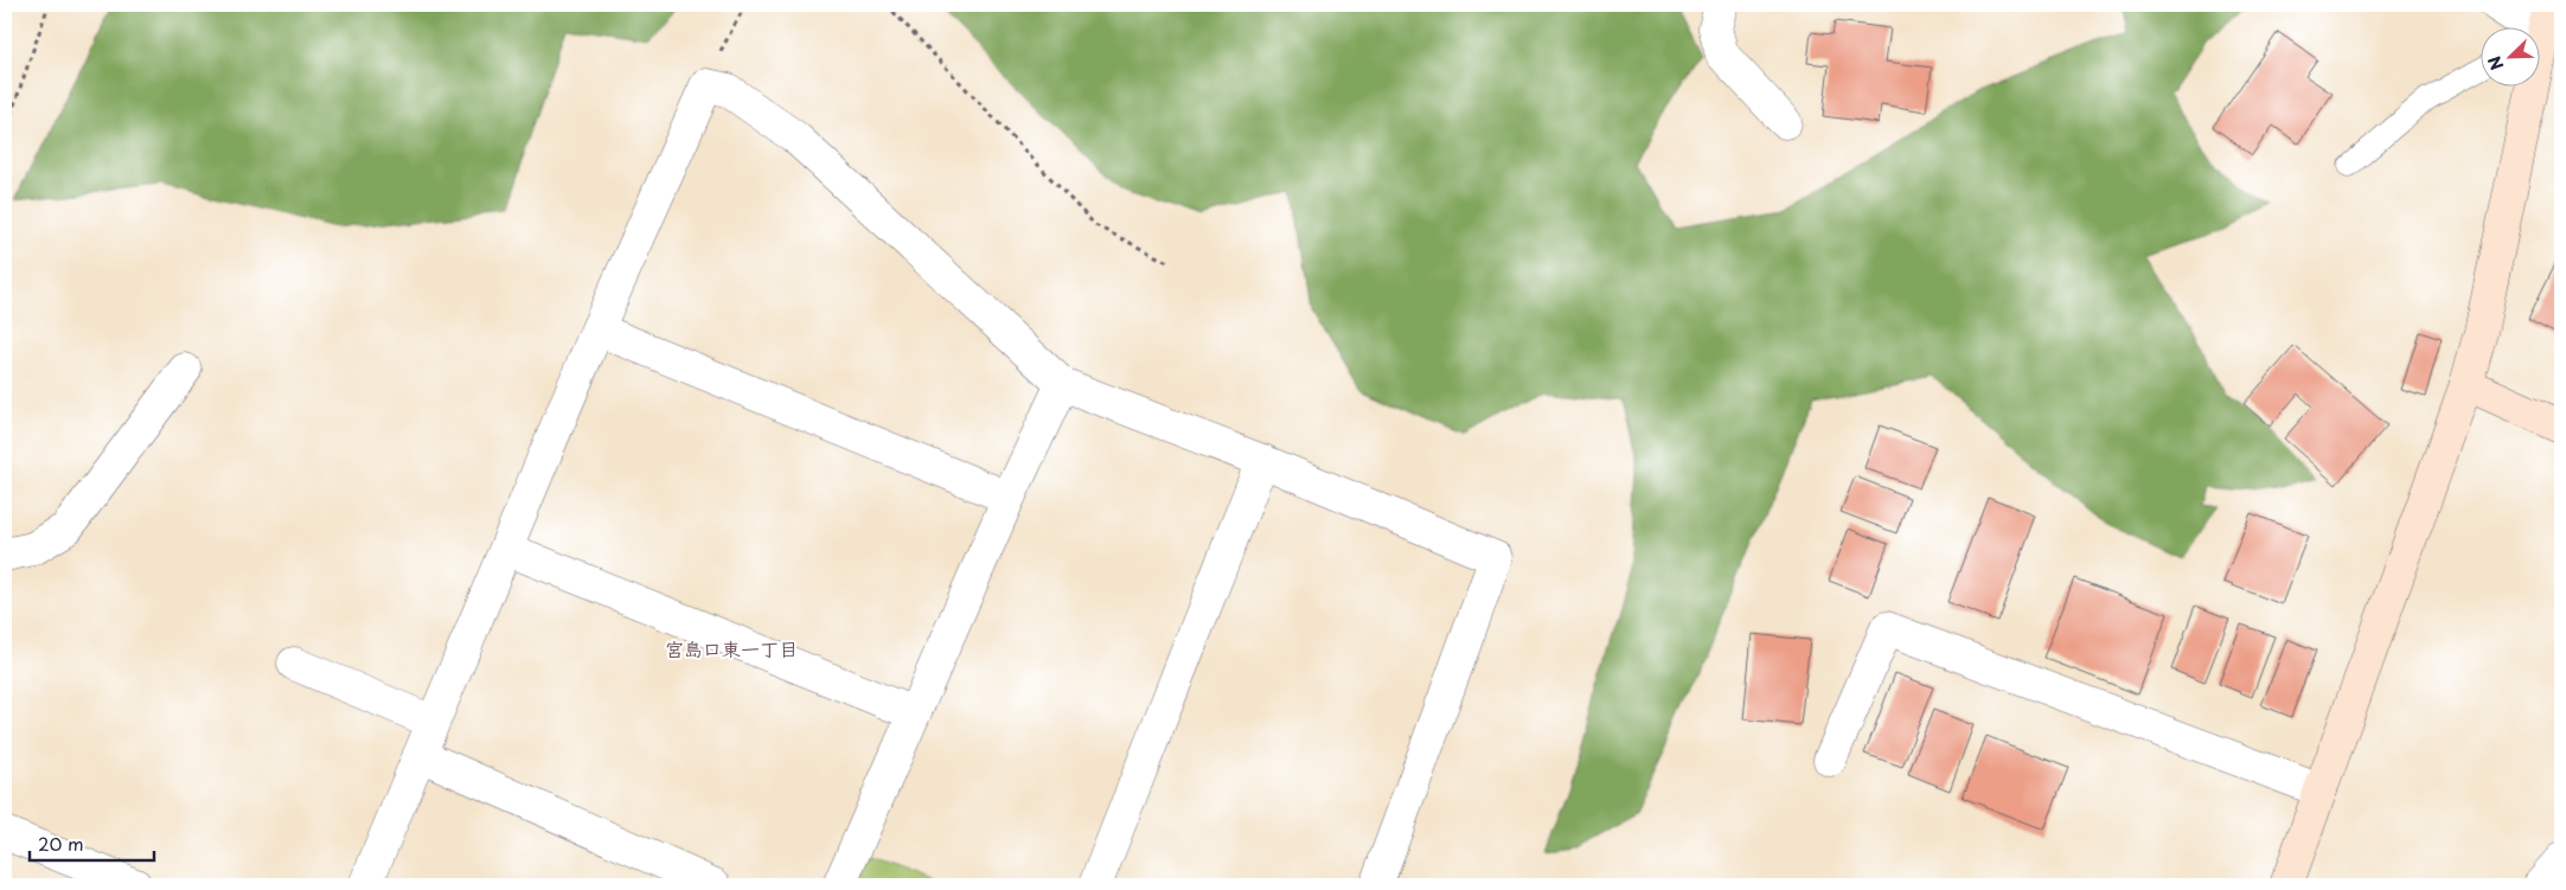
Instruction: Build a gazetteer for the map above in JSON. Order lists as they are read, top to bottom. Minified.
{"districts":["宮島口東一丁目"],"scale_bar":"20 m","north":"bottom left"}
